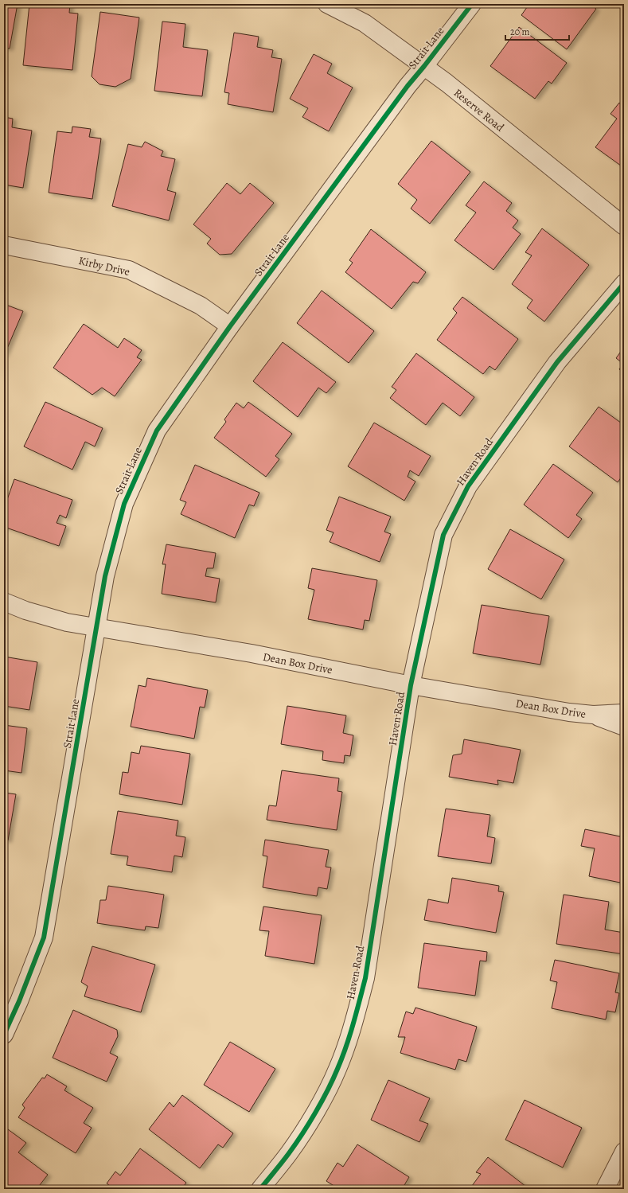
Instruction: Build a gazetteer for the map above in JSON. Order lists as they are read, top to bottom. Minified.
{"streets":{"street":["Strait Lane","Reserve Road","Kirby Drive","Haven Road","Dean Box Drive"]},"crossings":[["Strait Lane","Reserve Road"],["Strait Lane","Kirby Drive"],["Strait Lane","Dean Box Drive"],["Haven Road","Dean Box Drive"]],"scale_bar":"20 m"}
